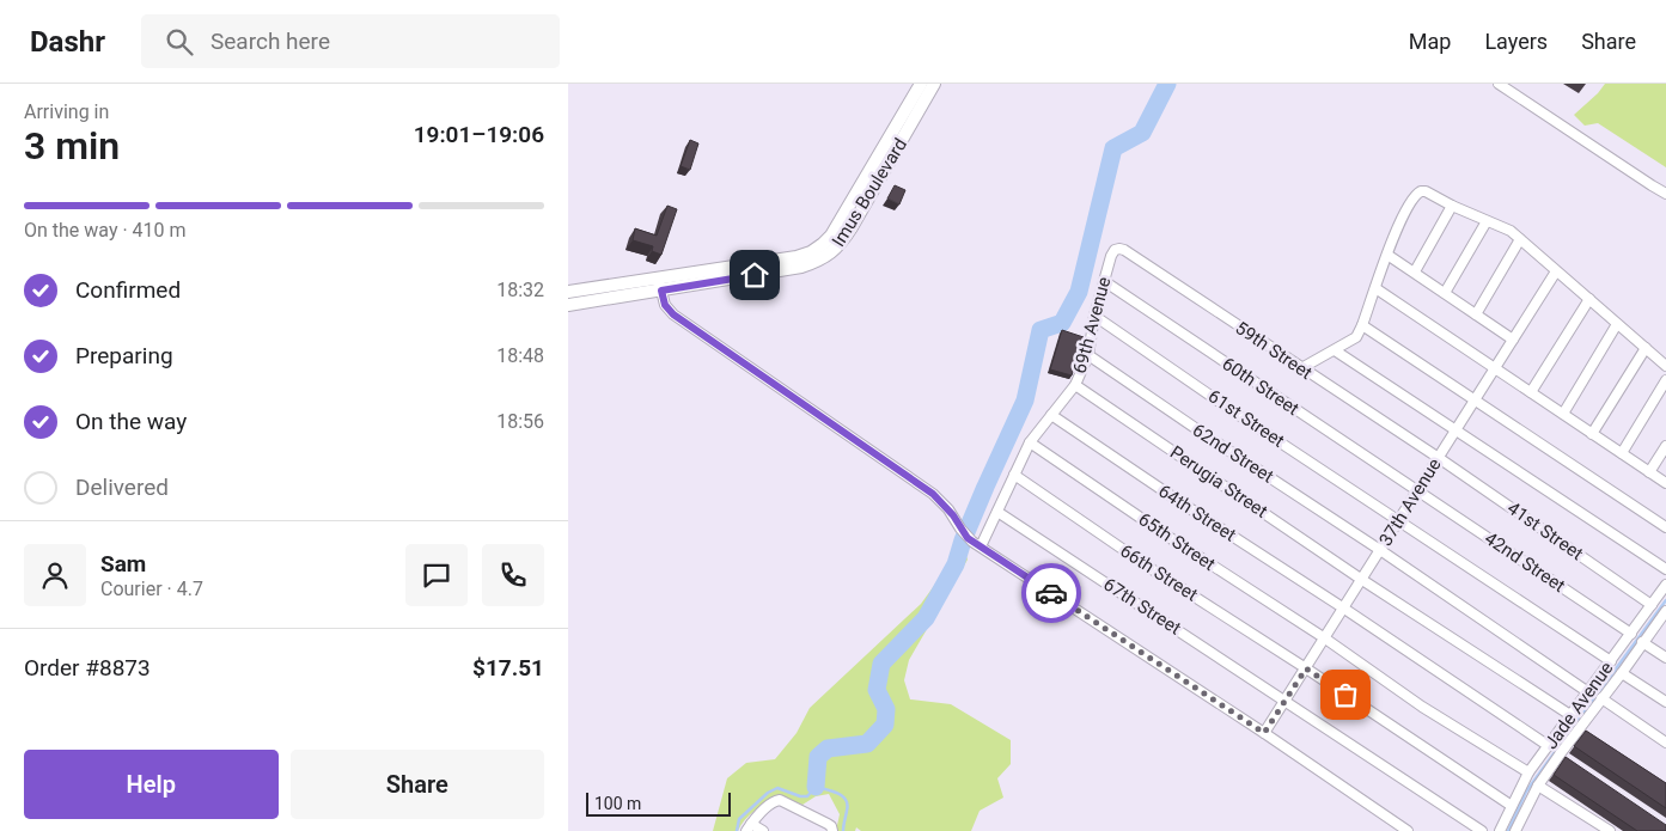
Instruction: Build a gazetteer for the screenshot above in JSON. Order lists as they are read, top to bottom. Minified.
{"streets":{"main road":["Imus Boulevard"],"street":["69th Avenue","59th Street","60th Street","61st Street","62nd Street","Perugia Street","37th Avenue","64th Street","41st Street","65th Street","42nd Street","66th Street","67th Street","Jade Avenue"]},"crossings":[["69th Avenue","59th Street"],["69th Avenue","60th Street"],["69th Avenue","61st Street"],["69th Avenue","62nd Street"],["69th Avenue","Perugia Street"],["69th Avenue","64th Street"],["69th Avenue","65th Street"],["69th Avenue","66th Street"],["69th Avenue","67th Street"],["59th Street","37th Avenue"],["59th Street","41st Street"],["60th Street","37th Avenue"],["60th Street","42nd Street"],["61st Street","37th Avenue"],["61st Street","Jade Avenue"],["62nd Street","37th Avenue"],["62nd Street","Jade Avenue"],["Perugia Street","37th Avenue"],["Perugia Street","Jade Avenue"],["37th Avenue","64th Street"],["37th Avenue","41st Street"],["37th Avenue","65th Street"],["37th Avenue","42nd Street"],["37th Avenue","66th Street"],["37th Avenue","67th Street"],["64th Street","Jade Avenue"],["41st Street","Jade Avenue"],["65th Street","Jade Avenue"],["42nd Street","Jade Avenue"],["66th Street","Jade Avenue"]],"scale_bar":"100 m","page":{"header":"Dashr","search":"Search here","nav":["Map","Layers","Share"],"heading":["3 min","Arriving in","19:01–19:06"],"panel":["Sam","Courier · 4.7","Order #8873","$17.51"],"bar":"On the way · 410 m","list":[["Confirmed","18:32"],["Preparing","18:48"],["On the way","18:56"],"Delivered"],"buttons":["Help","Share"],"scale":"100 m"}}
